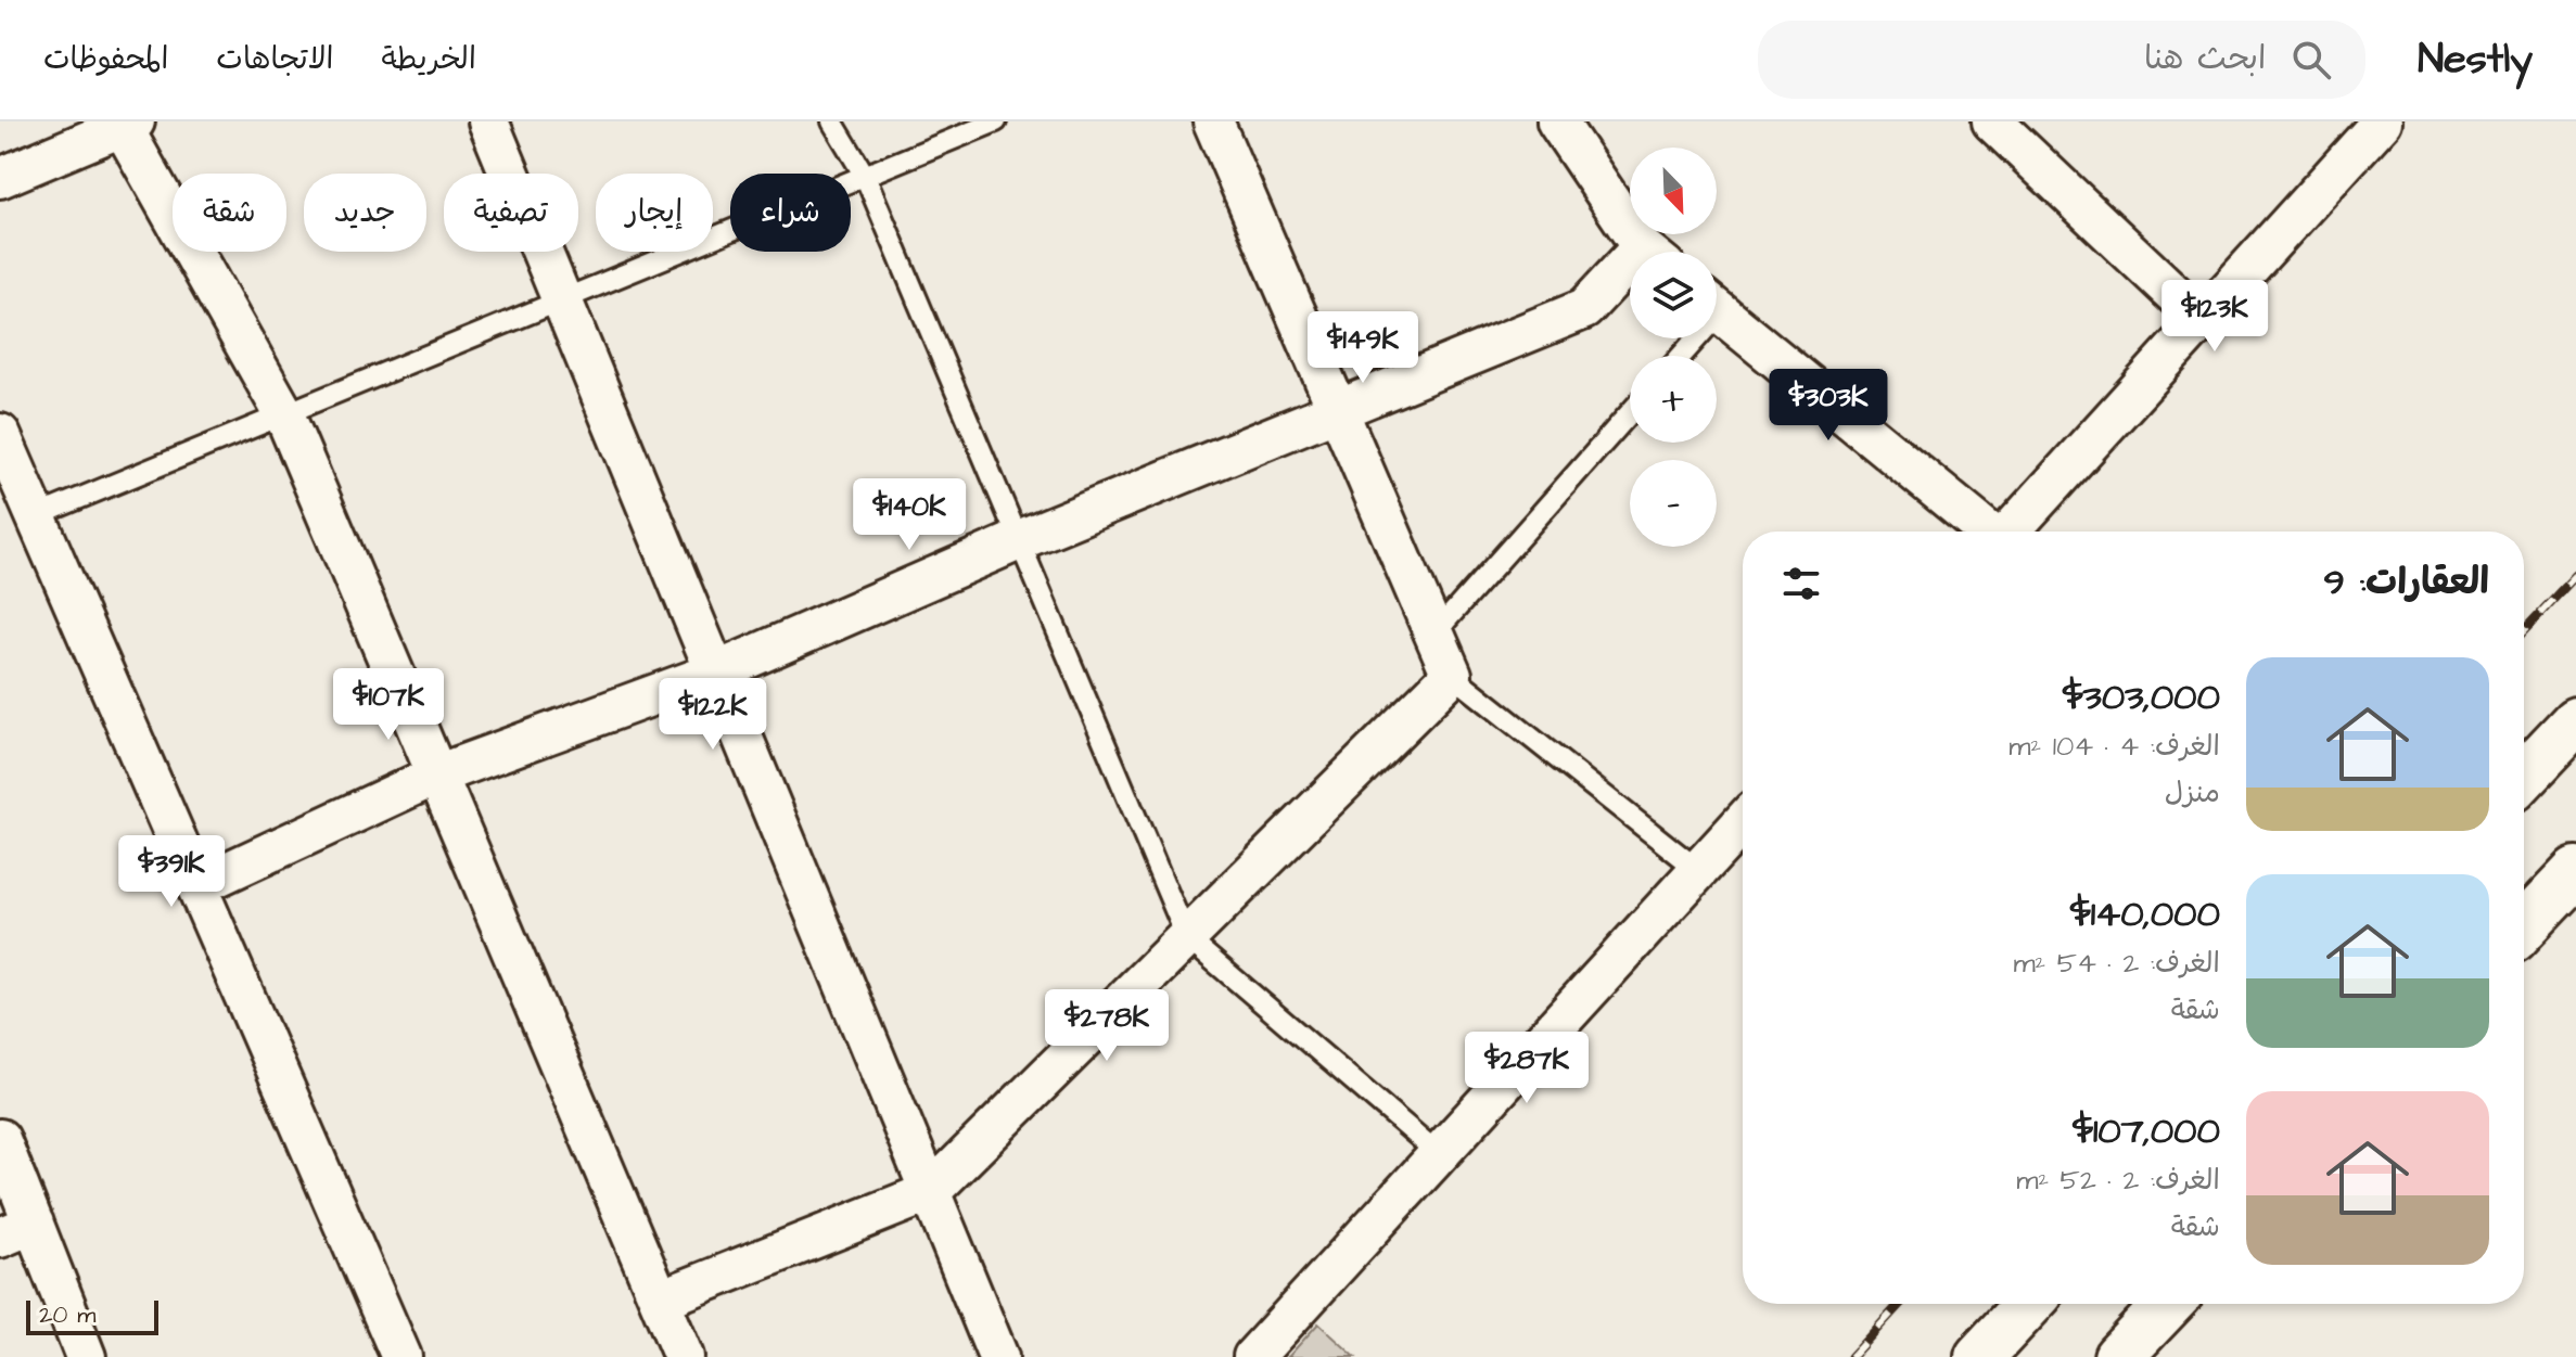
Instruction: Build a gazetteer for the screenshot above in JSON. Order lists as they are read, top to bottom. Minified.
{"scale_bar":"20 m","north":"bottom right","page":{"header":"Nestly","search":"ابحث هنا","nav":["الخريطة","الاتجاهات","المحفوظات"],"map_buttons":["+","−"],"chip":["شراء","إيجار","تصفية","جديد","شقة"],"price":["$123K","$149K","$303K","$140K","$107K","$122K","$391K","$278K","$287K"],"heading":"العقارات: 9","list":[{"name":"$303,000","note":"الغرف: 4 · 104 m² · منزل"},{"name":"$140,000","note":"الغرف: 2 · 54 m² · شقة"},{"name":"$107,000","note":"الغرف: 2 · 52 m² · شقة"}],"scale":"20 m"}}
